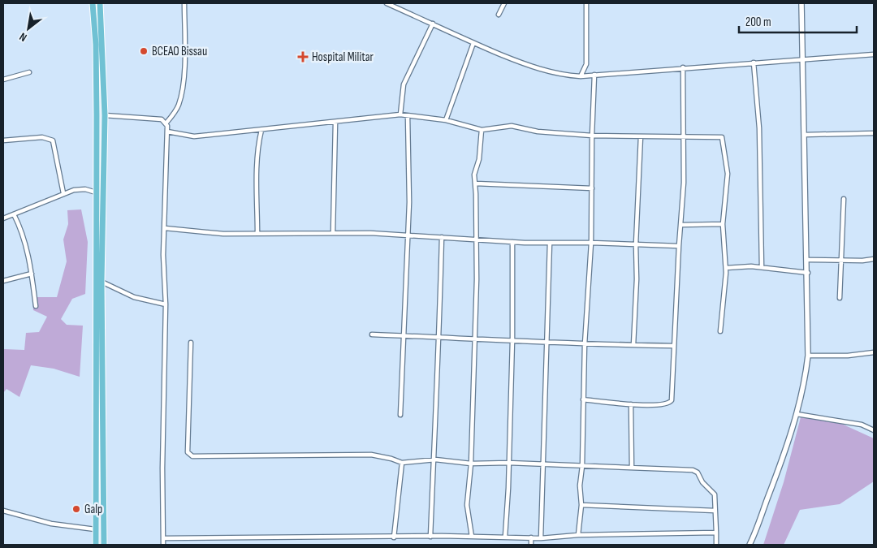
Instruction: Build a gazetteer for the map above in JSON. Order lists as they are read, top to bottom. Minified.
{"places":{"other":["BCEAO Bissau","Galp"],"health":["Hospital Militar"]},"scale_bar":"200 m","north":"bottom left"}
